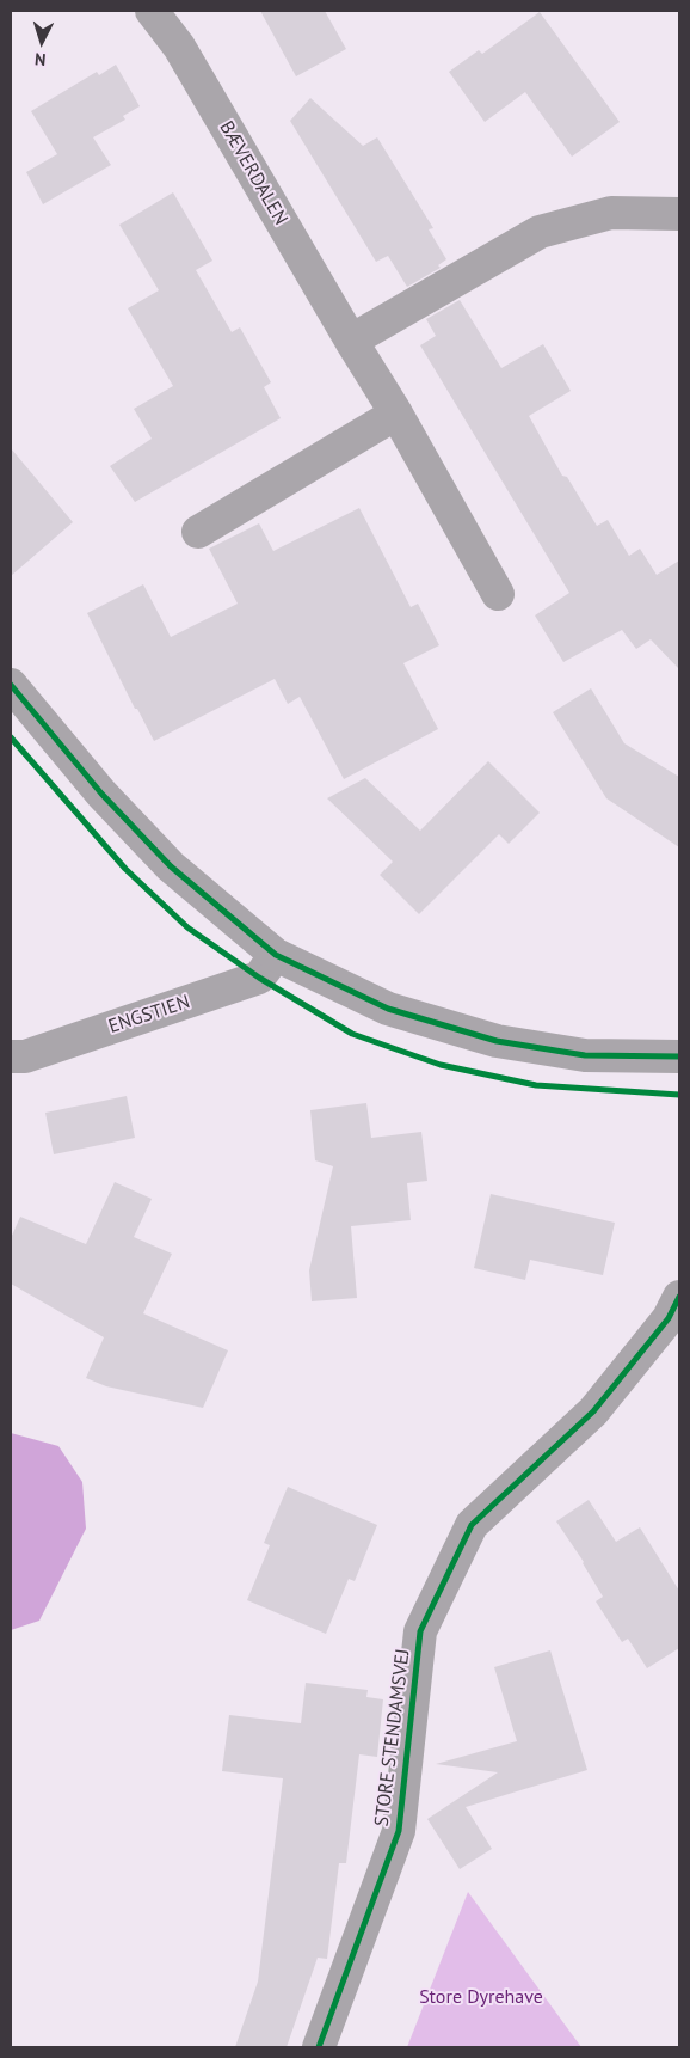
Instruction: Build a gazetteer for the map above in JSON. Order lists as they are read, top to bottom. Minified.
{"streets":{"street":["BÆVERDALEN","ENGSTIEN","STORE STENDAMSVEJ"]},"parks":["Store Dyrehave"],"north":"bottom"}
